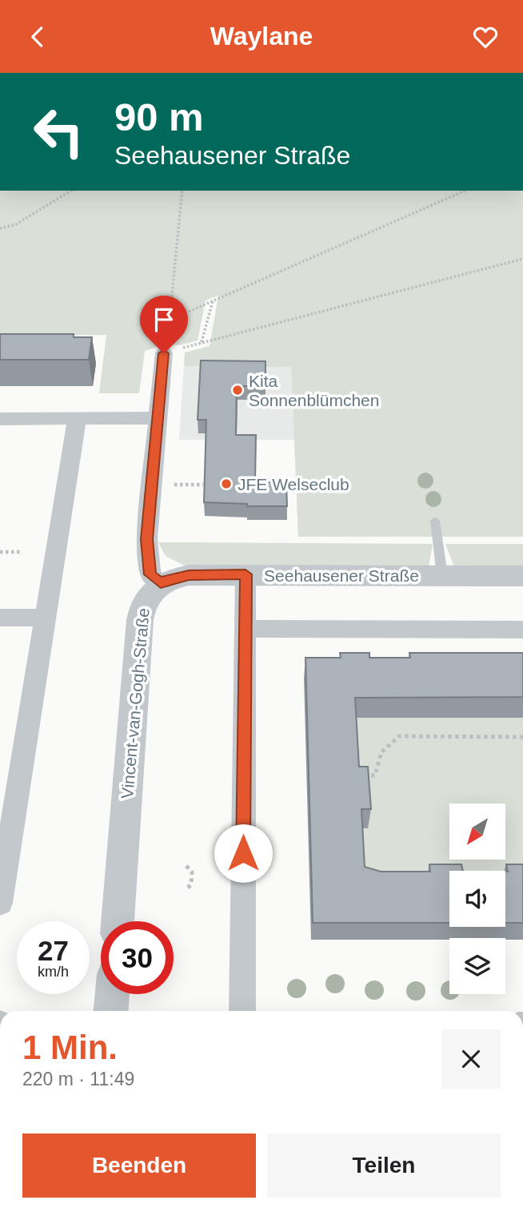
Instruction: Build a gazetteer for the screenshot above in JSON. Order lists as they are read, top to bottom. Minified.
{"streets":{"street":["Seehausener Straße","Vincent-van-Gogh-Straße"]},"crossings":[["Seehausener Straße","Vincent-van-Gogh-Straße"]],"places":["Kita Sonnenblümchen","JFE Welseclub"],"north":"bottom left","page":{"header":"Waylane","turn":["90 m","Seehausener Straße"],"speed":"27 km/h","limit":"30","heading":["1 Min.","220 m · 11:49"],"buttons":["Beenden","Teilen"]}}
